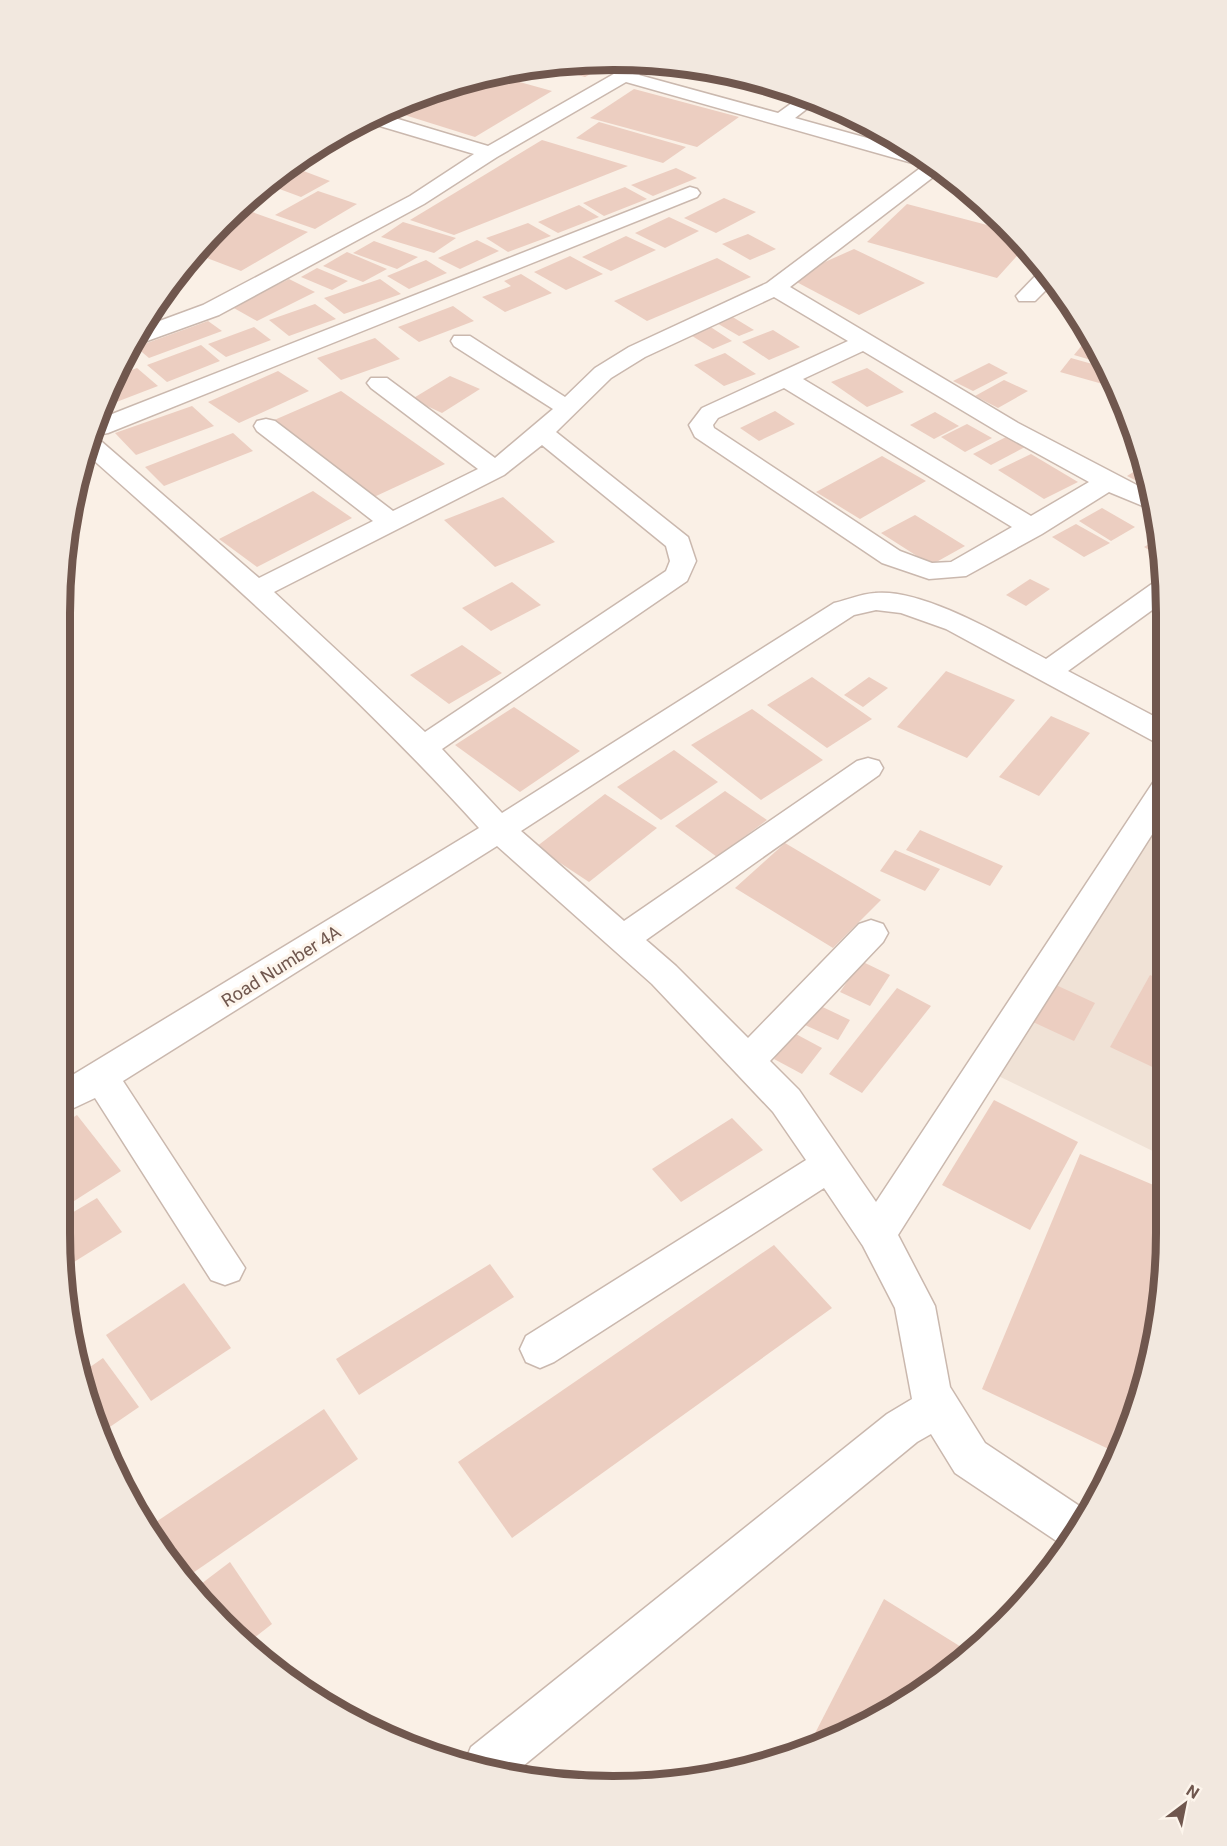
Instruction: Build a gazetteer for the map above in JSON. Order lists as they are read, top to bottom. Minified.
{"streets":{"street":["Road Number 4A"]},"north":"top right"}
